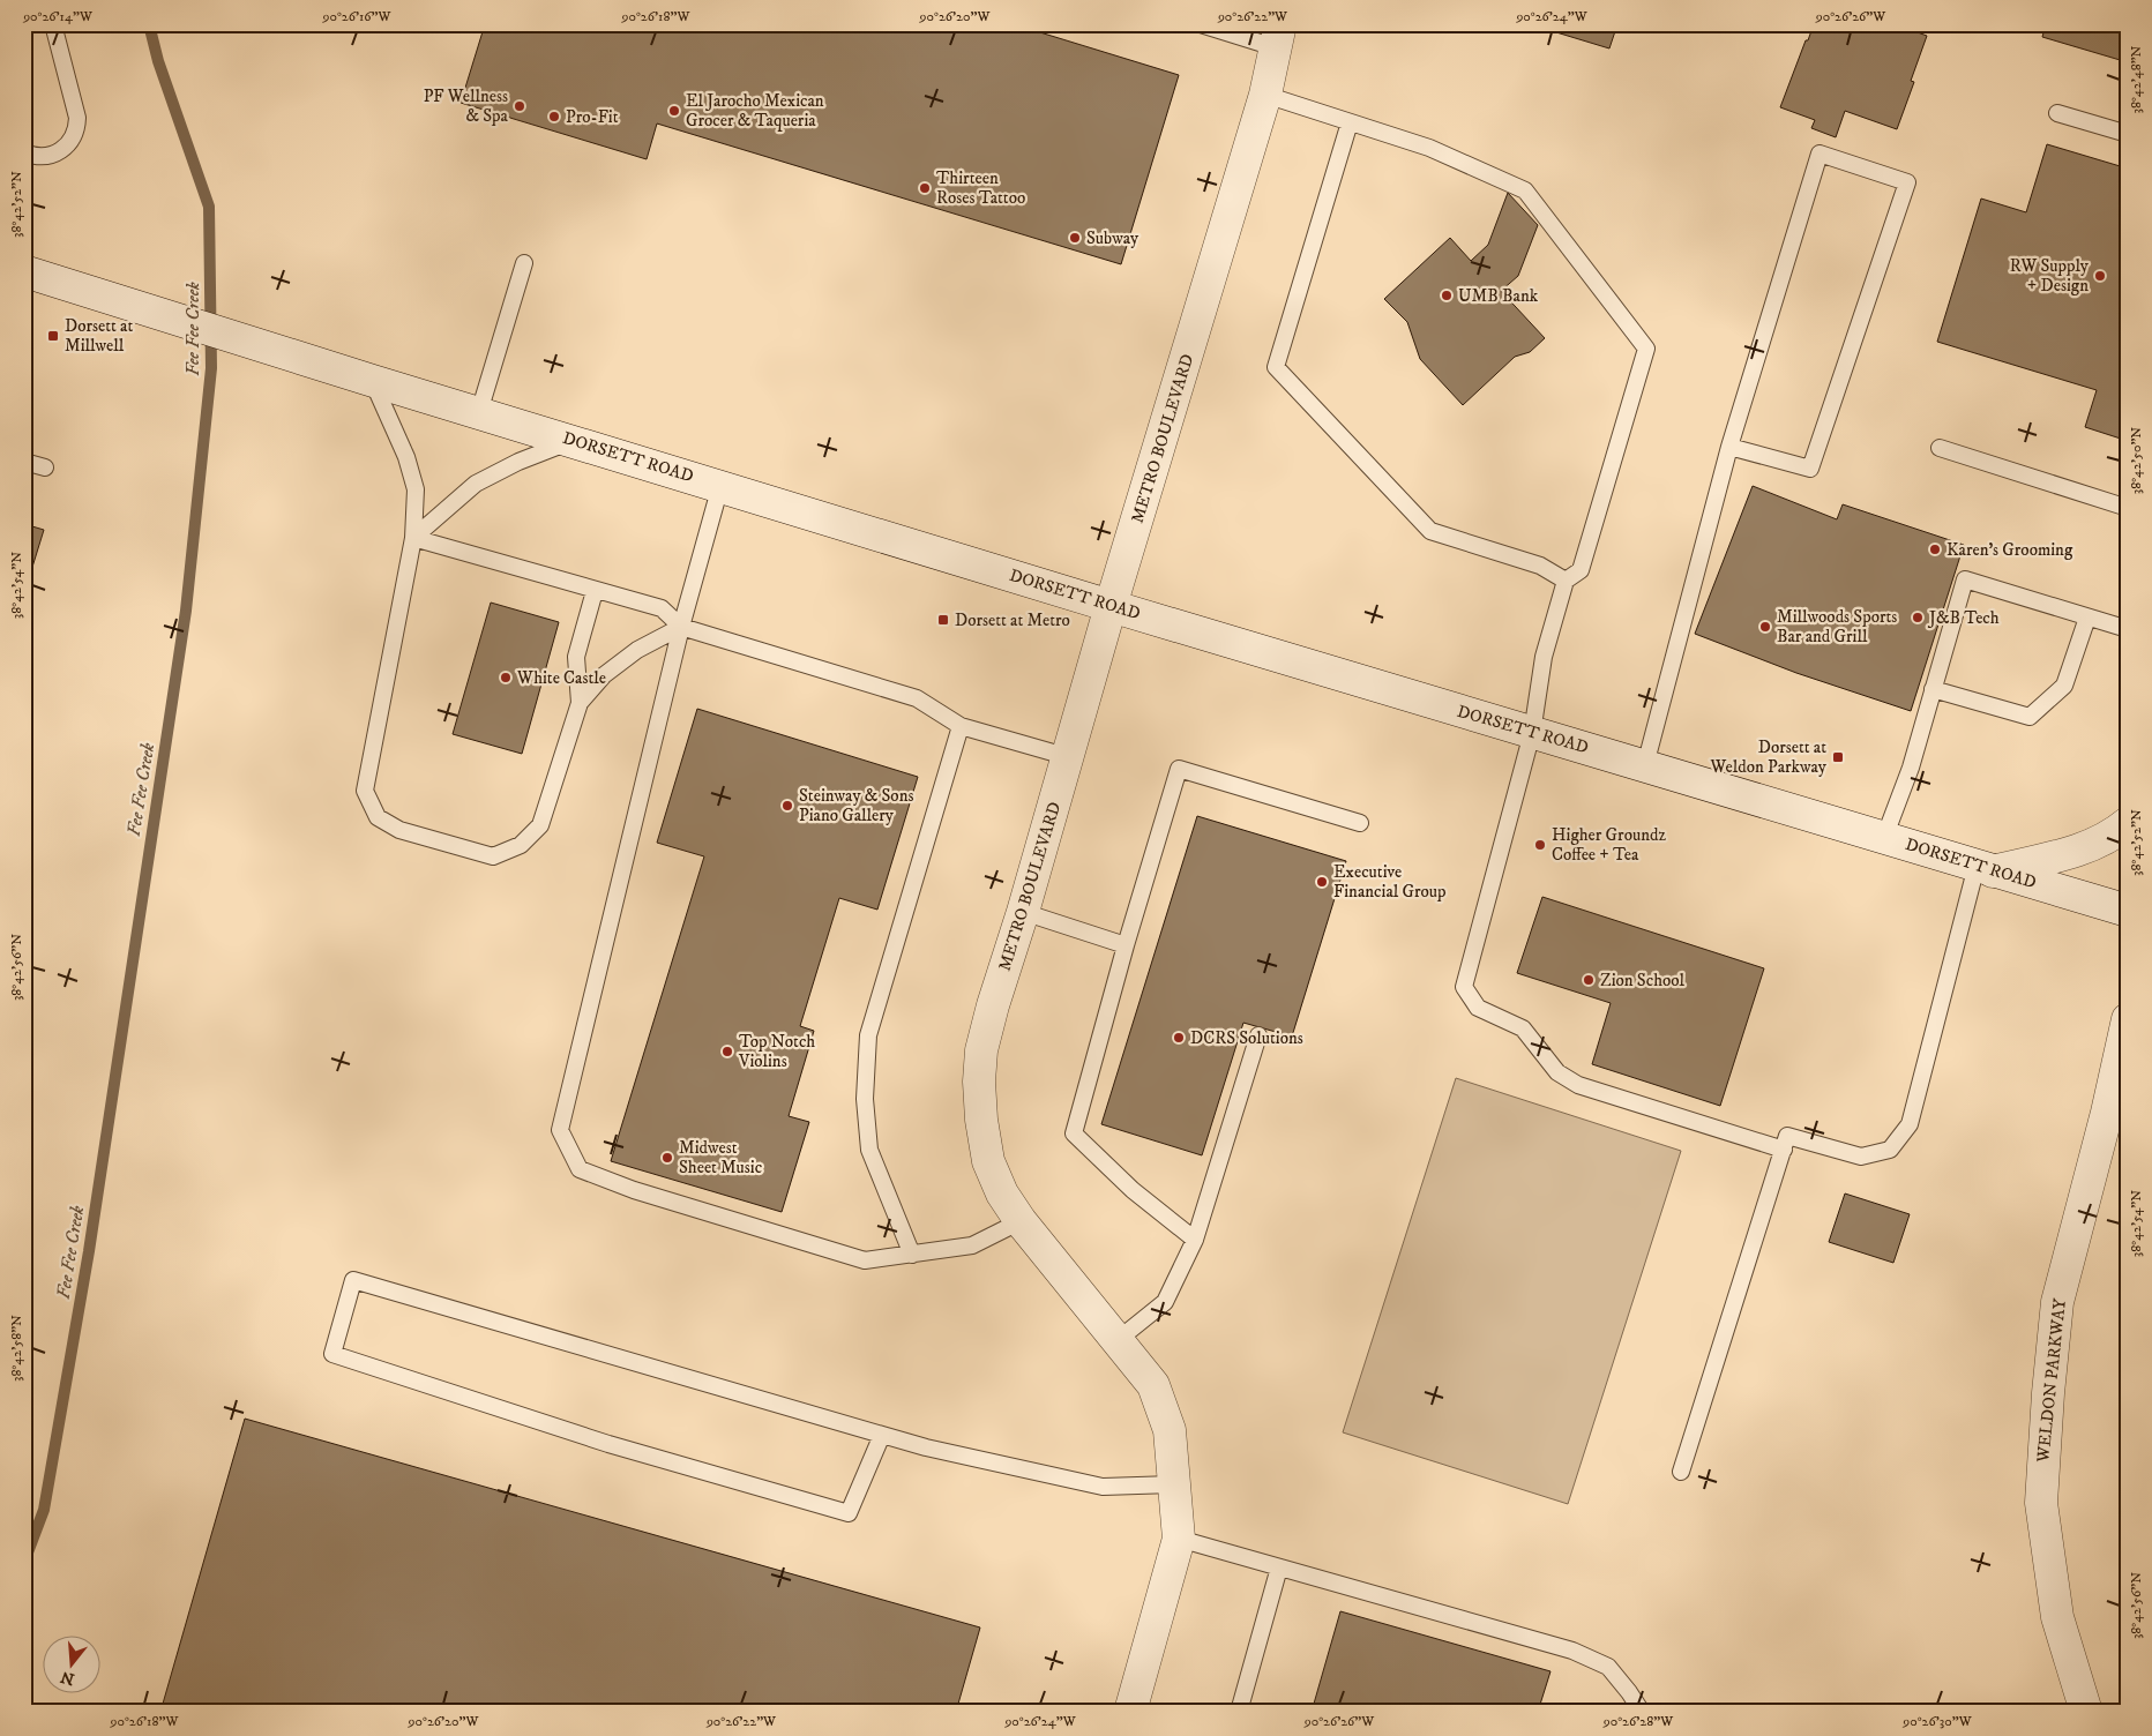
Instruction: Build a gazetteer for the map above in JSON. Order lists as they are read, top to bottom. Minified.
{"streets":{"street":["METRO BOULEVARD","DORSETT ROAD","WELDON PARKWAY"]},"crossings":[["METRO BOULEVARD","DORSETT ROAD"]],"water":["Fee Fee Creek"],"places":{"other":["PF Wellness & Spa","El Jarocho Mexican Grocer & Taqueria","Pro-Fit","Thirteen Roses Tattoo","Subway","RW Supply + Design","UMB Bank","Karen's Grooming","J&B Tech","Millwoods Sports Bar and Grill","White Castle","Steinway & Sons Piano Gallery","Higher Groundz Coffee + Tea","Executive Financial Group","Zion School","DCRS Solutions","Top Notch Violins","Midwest Sheet Music"],"transit":["Dorsett at Millwell","Dorsett at Metro","Dorsett at Weldon Parkway"]},"north":"bottom","coordinates":["90°26'14\"W","90°26'16\"W","90°26'18\"W","90°26'20\"W","90°26'22\"W","90°26'24\"W","90°26'26\"W","38°42'48\"N","38°42'52\"N","38°42'50\"N","38°42'54\"N","38°42'56\"N","38°42'58\"N","90°26'28\"W","90°26'30\"W"]}
